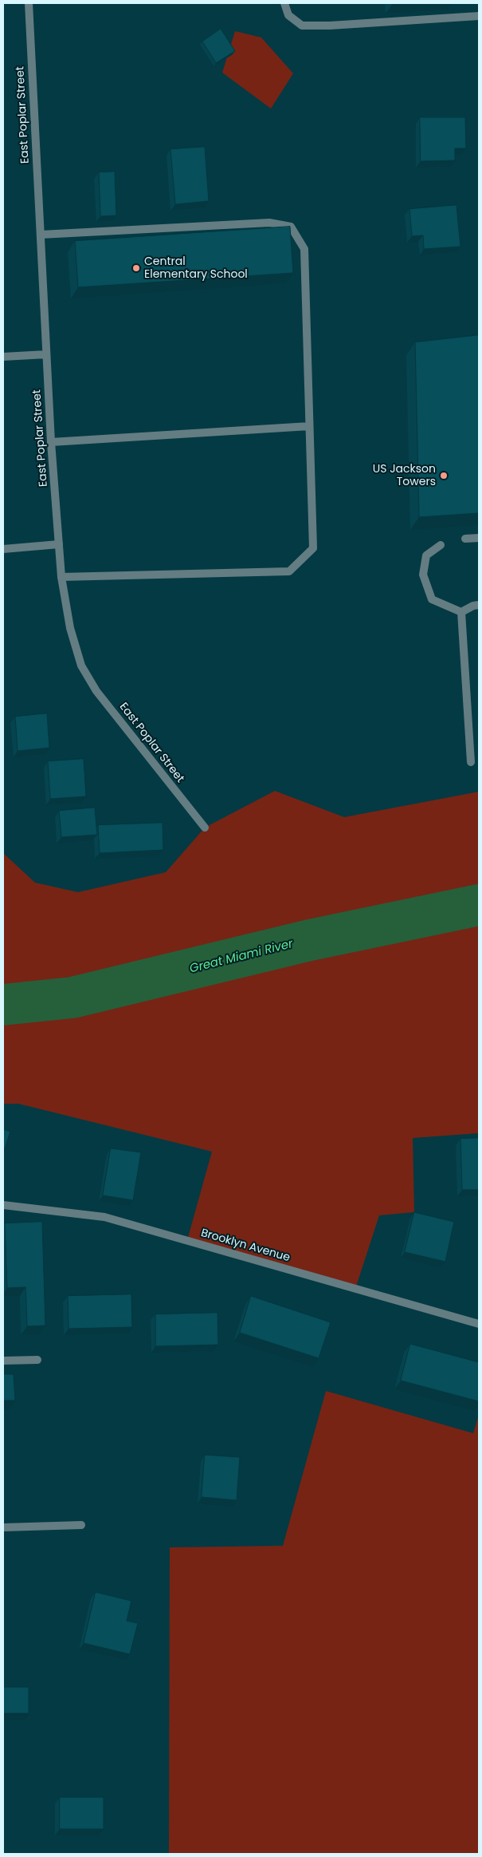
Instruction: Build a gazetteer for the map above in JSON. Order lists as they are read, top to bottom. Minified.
{"streets":{"street":["East Poplar Street","Brooklyn Avenue"]},"water":["Great Miami River"],"places":["Central Elementary School","US Jackson Towers"]}
